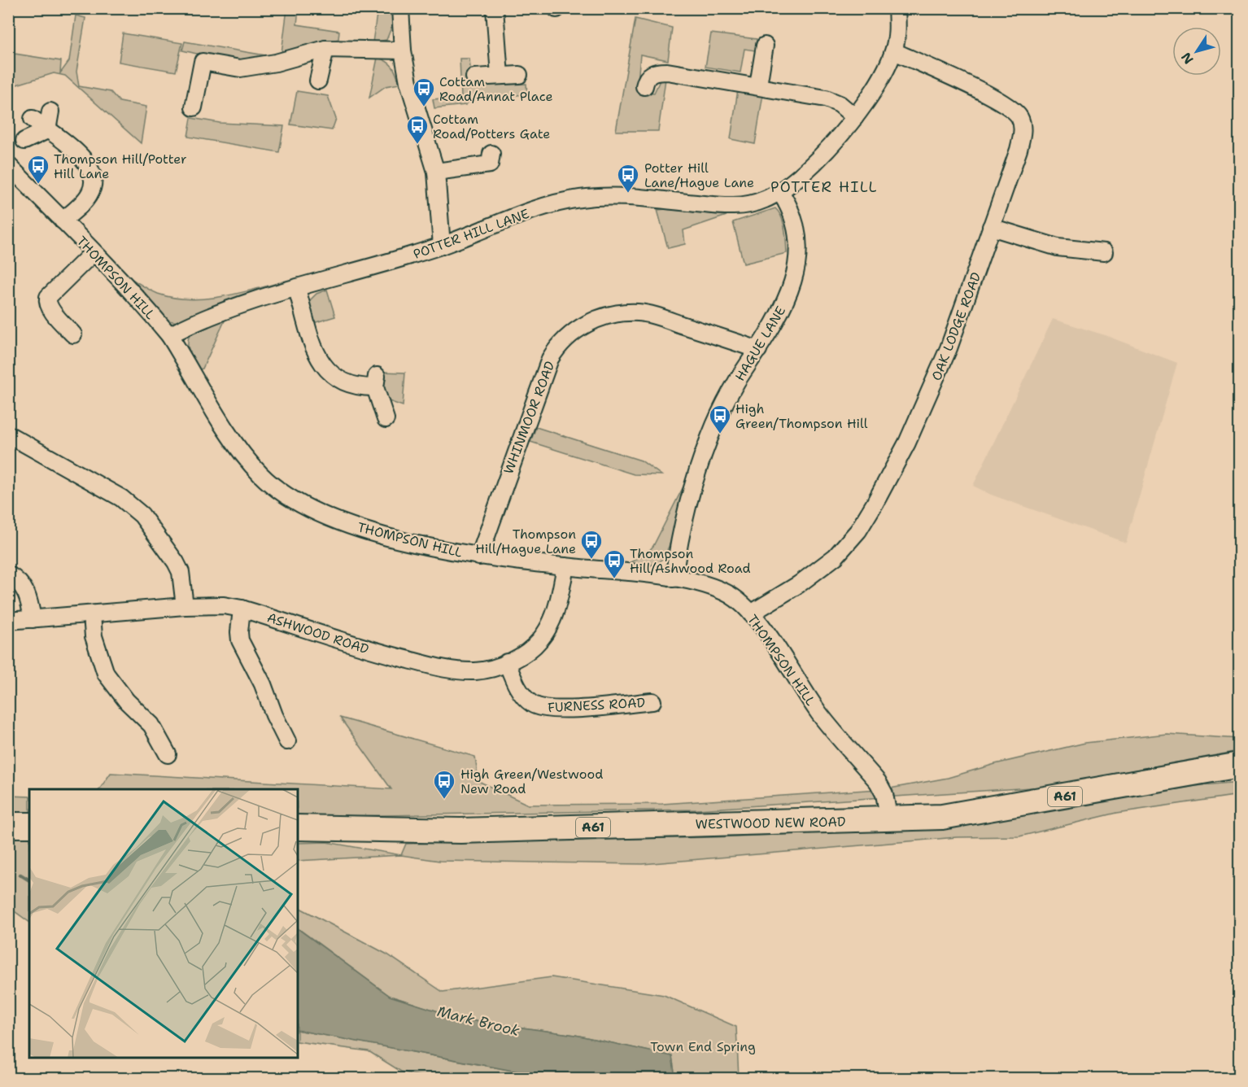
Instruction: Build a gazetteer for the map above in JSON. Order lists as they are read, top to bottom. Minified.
{"streets":{"highway":["A61","WESTWOOD NEW ROAD"],"street":["POTTER HILL LANE","THOMPSON HILL","OAK LODGE ROAD","HAGUE LANE","WHINMOOR ROAD","ASHWOOD ROAD","FURNESS ROAD"]},"crossings":[["POTTER HILL LANE","THOMPSON HILL"],["POTTER HILL LANE","OAK LODGE ROAD"],["POTTER HILL LANE","HAGUE LANE"],["THOMPSON HILL","OAK LODGE ROAD"],["THOMPSON HILL","HAGUE LANE"],["THOMPSON HILL","WHINMOOR ROAD"],["THOMPSON HILL","ASHWOOD ROAD"],["THOMPSON HILL","WESTWOOD NEW ROAD"],["HAGUE LANE","WHINMOOR ROAD"],["ASHWOOD ROAD","FURNESS ROAD"]],"districts":["POTTER HILL"],"water":["Mark Brook"],"parks":["Town End Spring"],"places":{"bus stop":["Cottam Road/Annat Place","Cottam Road/Potters Gate","Thompson Hill/Potter Hill Lane","Potter Hill Lane/Hague Lane","High Green/Thompson Hill","Thompson Hill/Hague Lane","Thompson Hill/Ashwood Road","High Green/Westwood New Road"]},"north":"bottom left"}
